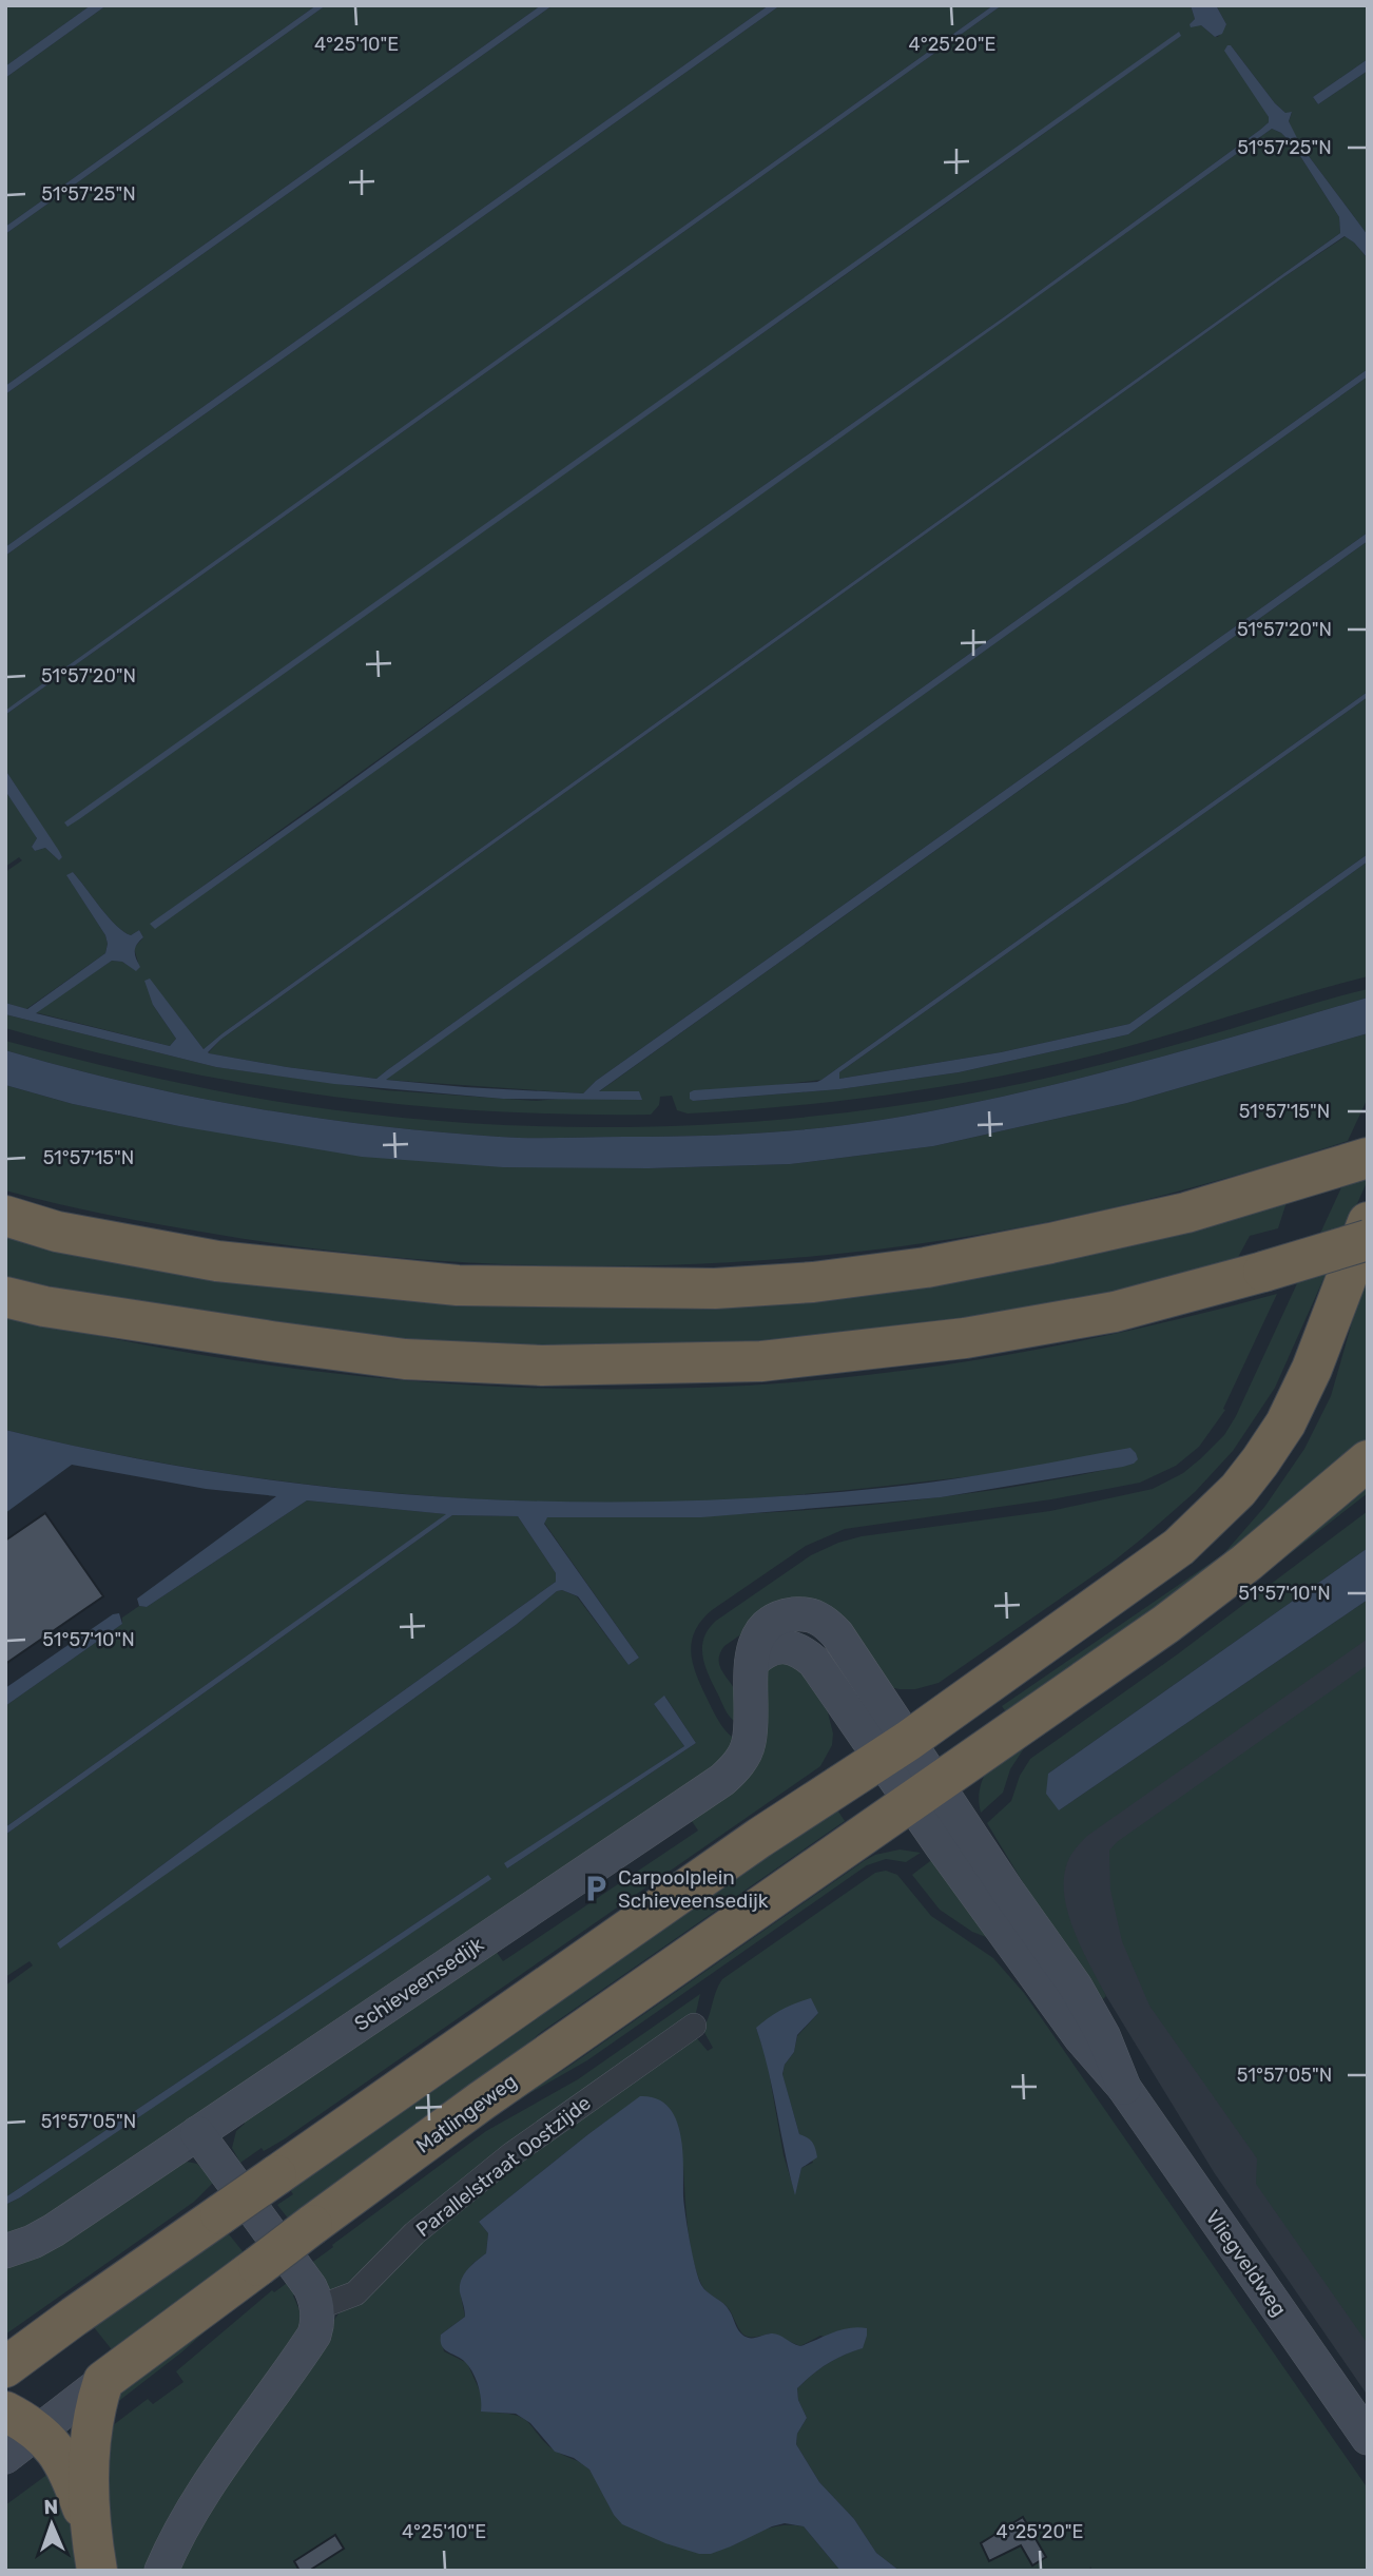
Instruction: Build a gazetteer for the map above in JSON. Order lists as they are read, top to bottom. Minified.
{"streets":{"highway":["Matlingeweg"],"street":["Schieveensedijk","Parallelstraat Oostzijde","Vliegveldweg"]},"crossings":[["Schieveensedijk","Matlingeweg"],["Schieveensedijk","Vliegveldweg"],["Matlingeweg","Vliegveldweg"]],"places":{"parking":["Carpoolplein Schieveensedijk"]},"north":"top","coordinates":["4°25'10\"E","4°25'20\"E","51°57'25\"N","51°57'20\"N","51°57'15\"N","51°57'10\"N","51°57'05\"N"]}
